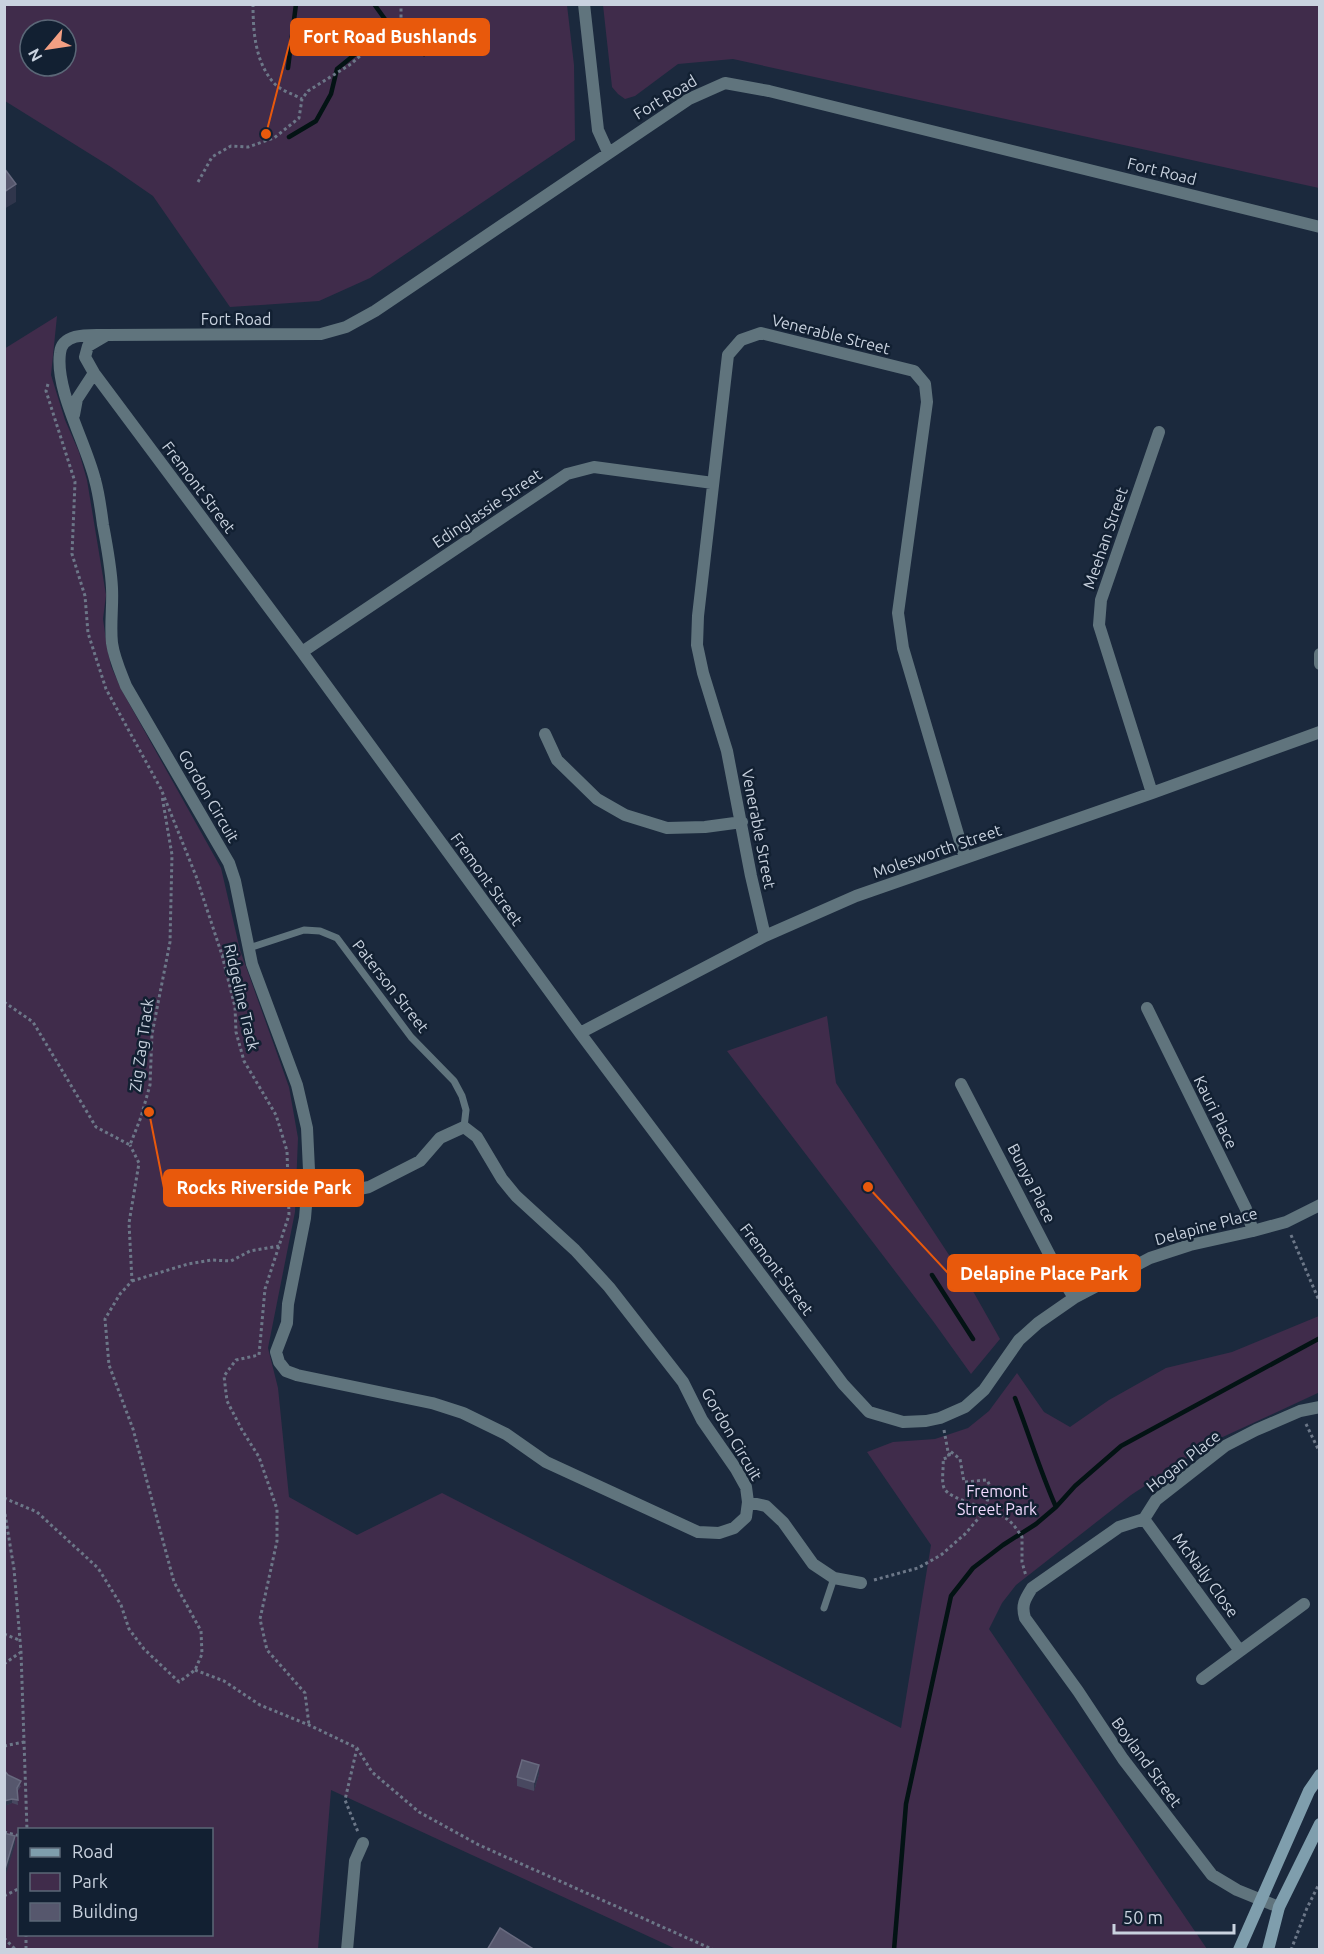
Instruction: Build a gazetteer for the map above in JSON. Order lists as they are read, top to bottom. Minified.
{"streets":{"street":["Fort Road","Venerable Street","Fremont Street","Edinglassie Street","Meehan Street","Gordon Circuit","Molesworth Street","Kauri Place","Bunya Place","Delapine Place","Hogan Place","McNally Close","Boyland Street"],"lane":["Paterson Street"],"path":["Ridgeline Track","Zig Zag Track"]},"crossings":[["Fort Road","Fremont Street"],["Fort Road","Gordon Circuit"],["Venerable Street","Edinglassie Street"],["Venerable Street","Molesworth Street"],["Fremont Street","Edinglassie Street"],["Fremont Street","Gordon Circuit"],["Fremont Street","Molesworth Street"],["Fremont Street","Delapine Place"],["Meehan Street","Molesworth Street"],["Gordon Circuit","Paterson Street"],["Ridgeline Track","Zig Zag Track"],["Kauri Place","Delapine Place"],["Bunya Place","Delapine Place"],["Hogan Place","McNally Close"]],"parks":["Fremont Street Park"],"places":["Fort Road Bushlands","Rocks Riverside Park","Delapine Place Park"],"legend":["Road","Park","Building"],"scale_bar":"50 m","north":"bottom left"}
